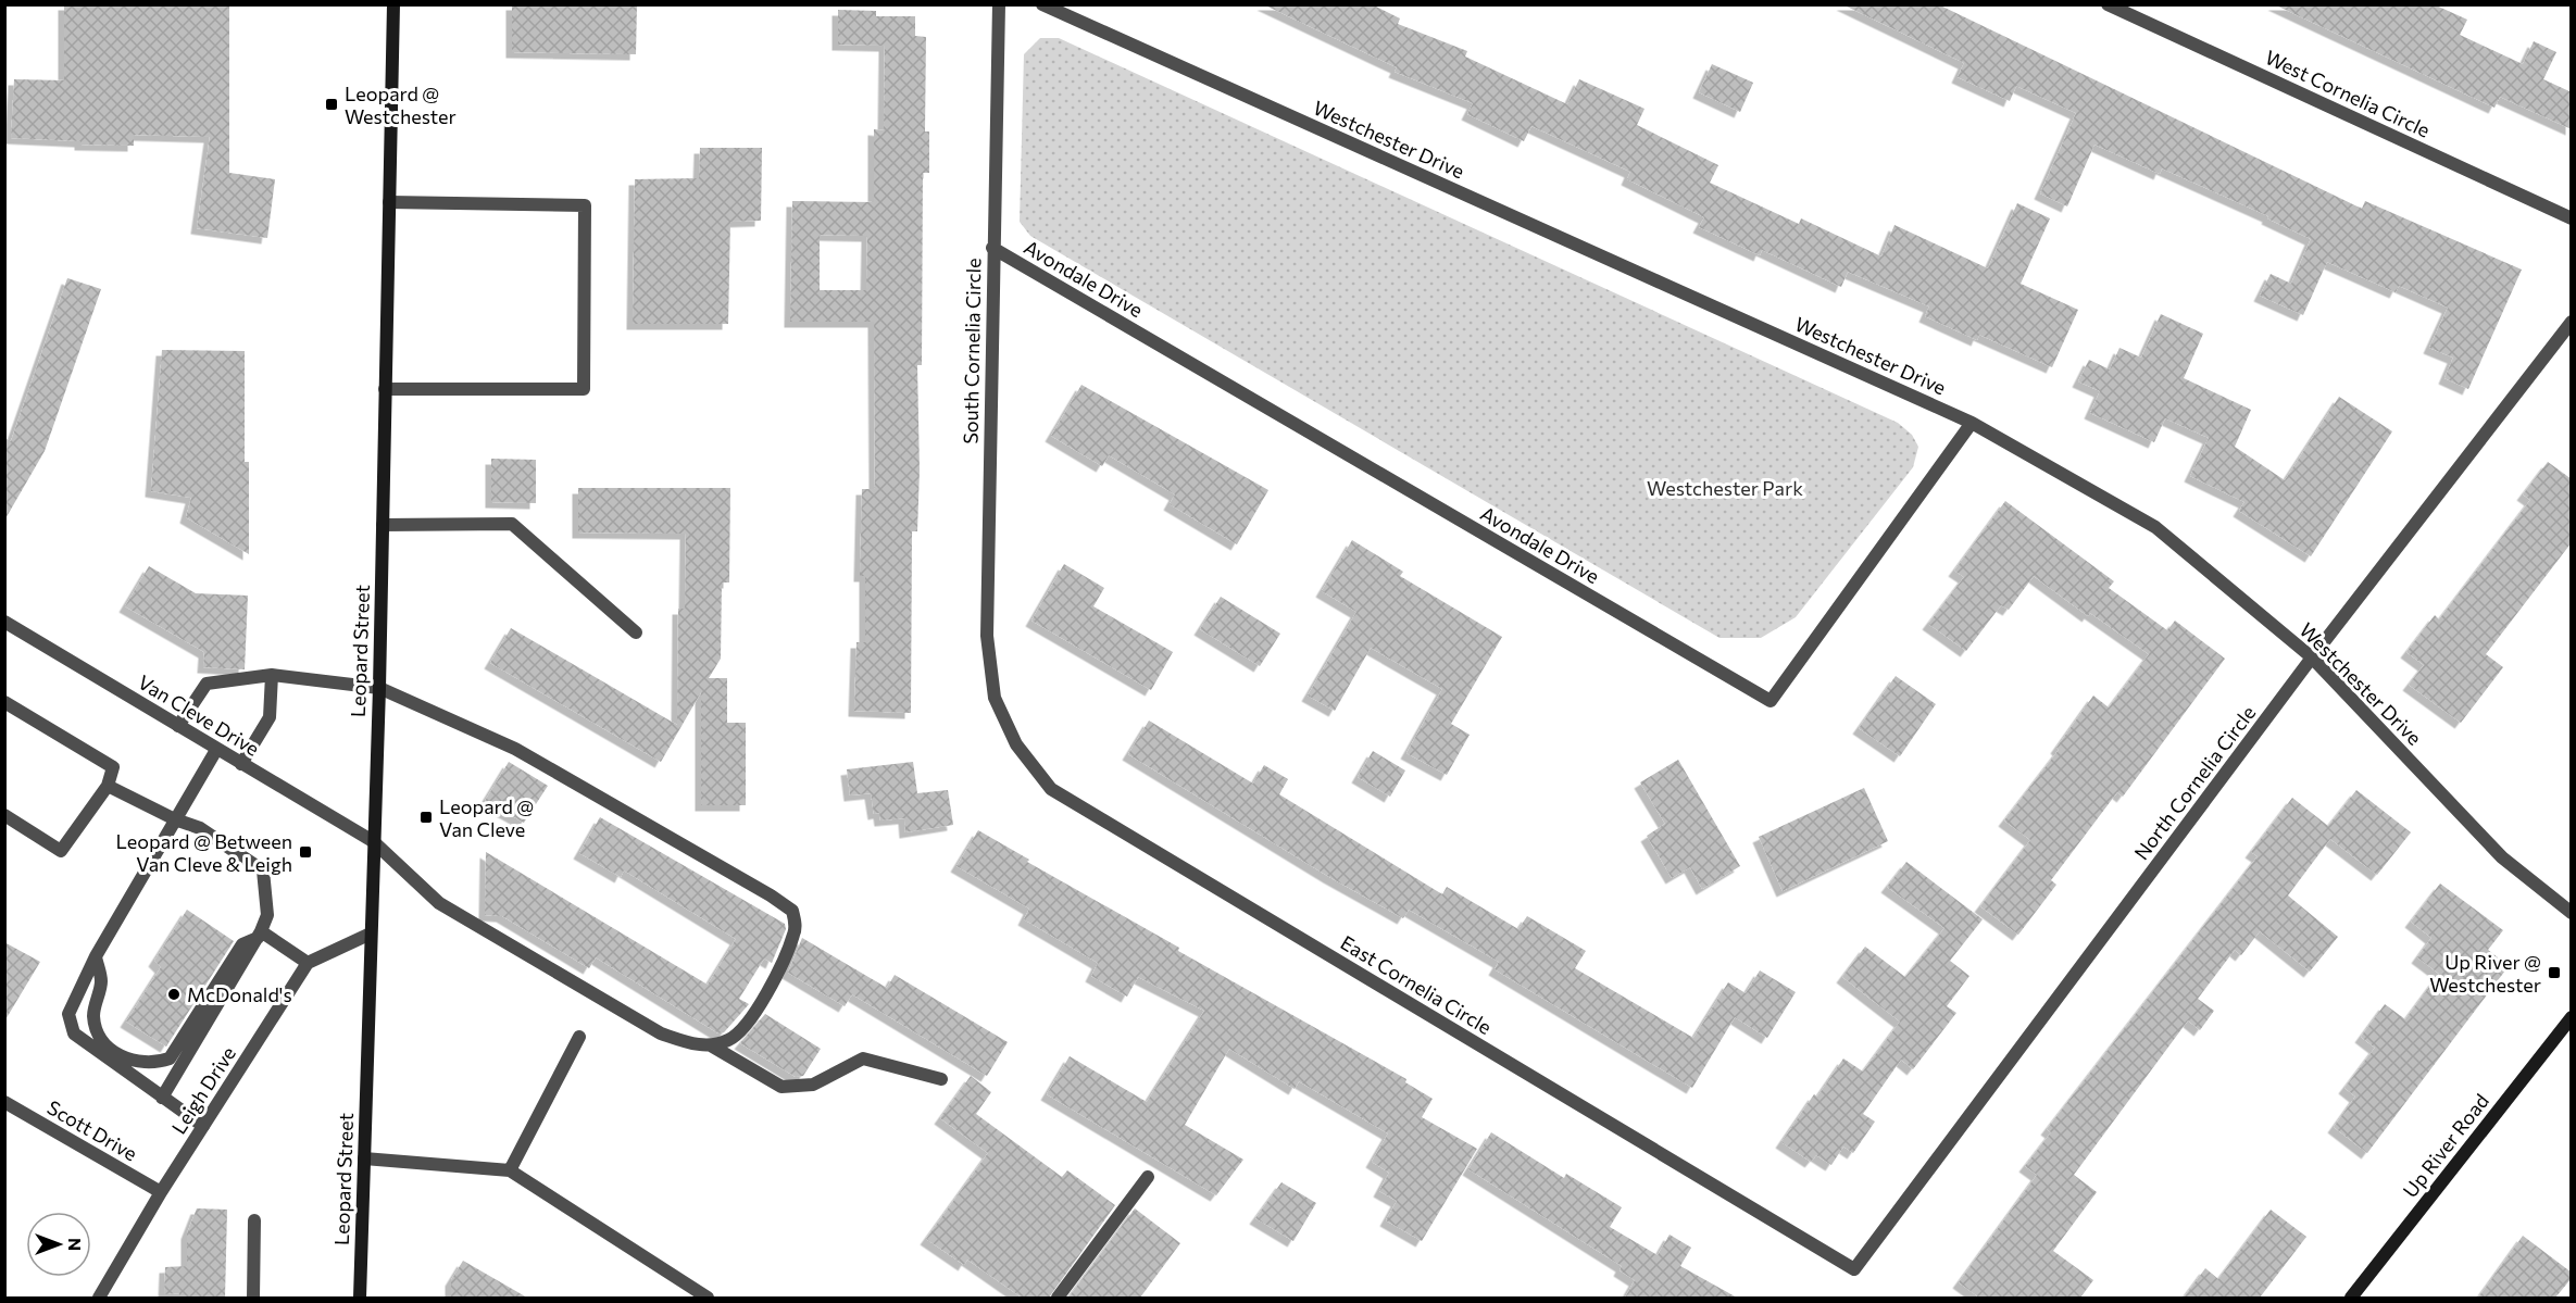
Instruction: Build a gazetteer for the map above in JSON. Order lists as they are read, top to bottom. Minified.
{"streets":{"main road":["Leopard Street","Up River Road"],"street":["West Cornelia Circle","Westchester Drive","Avondale Drive","South Cornelia Circle","Van Cleve Drive","North Cornelia Circle","East Cornelia Circle","Leigh Drive","Scott Drive"]},"crossings":[["Westchester Drive","Avondale Drive"],["Westchester Drive","North Cornelia Circle"],["Avondale Drive","South Cornelia Circle"],["South Cornelia Circle","East Cornelia Circle"],["Leopard Street","Van Cleve Drive"],["North Cornelia Circle","East Cornelia Circle"],["Leigh Drive","Scott Drive"]],"parks":["Westchester Park"],"places":{"transit":["Leopard @ Westchester","Leopard @ Van Cleve","Leopard @ Between Van Cleve & Leigh","Up River @ Westchester"],"other":["McDonald's"]},"north":"right"}
